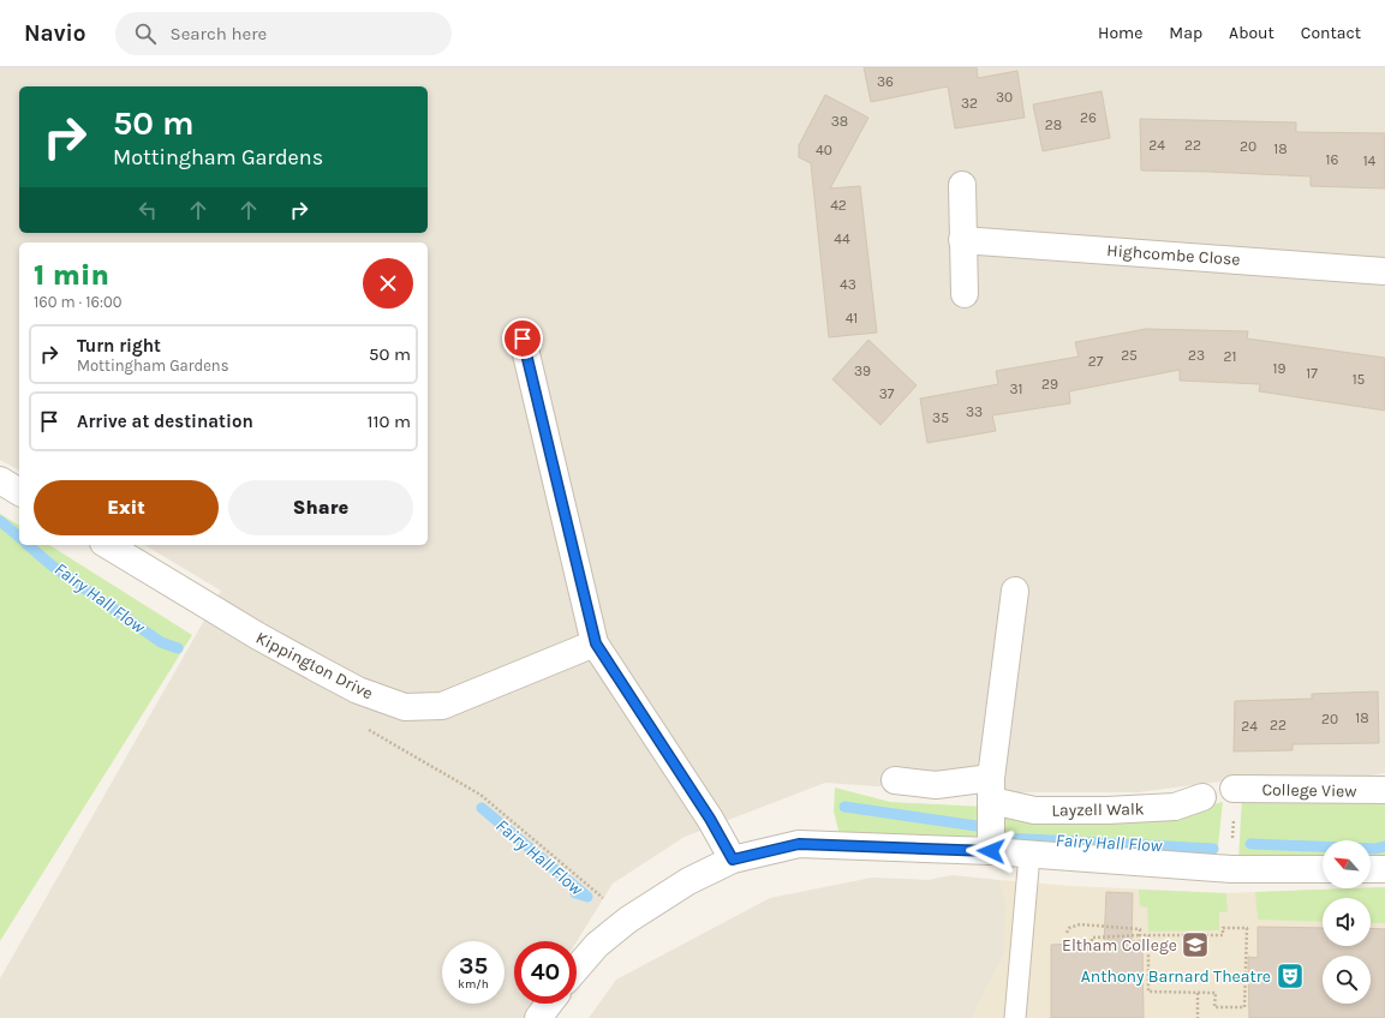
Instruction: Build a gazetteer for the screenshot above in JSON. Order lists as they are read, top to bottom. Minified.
{"streets":{"street":["Highcombe Close","Kippington Drive","College View","Layzell Walk"]},"water":["Fairy Hall Flow"],"places":{"school or university":["Eltham College"],"theatre":["Anthony Barnard Theatre"]},"house_numbers":["36","30","32","26","38","28","24","22","20","18","40","16","14","42","44","43","41","25","23","21","27","19","39","17","15","29","31","37","33","35","18","20","22","24"],"north":"top left","page":{"header":"Navio","search":"Search here","nav":["Home","Map","About","Contact"],"turn":["50 m","Mottingham Gardens"],"heading":["1 min","160 m · 16:00"],"list":[{"name":"Turn right","note":"Mottingham Gardens","value":"50 m"},{"name":"Arrive at destination","value":"110 m"}],"buttons":["Exit","Share"],"speed":"35 km/h","limit":"40"}}
